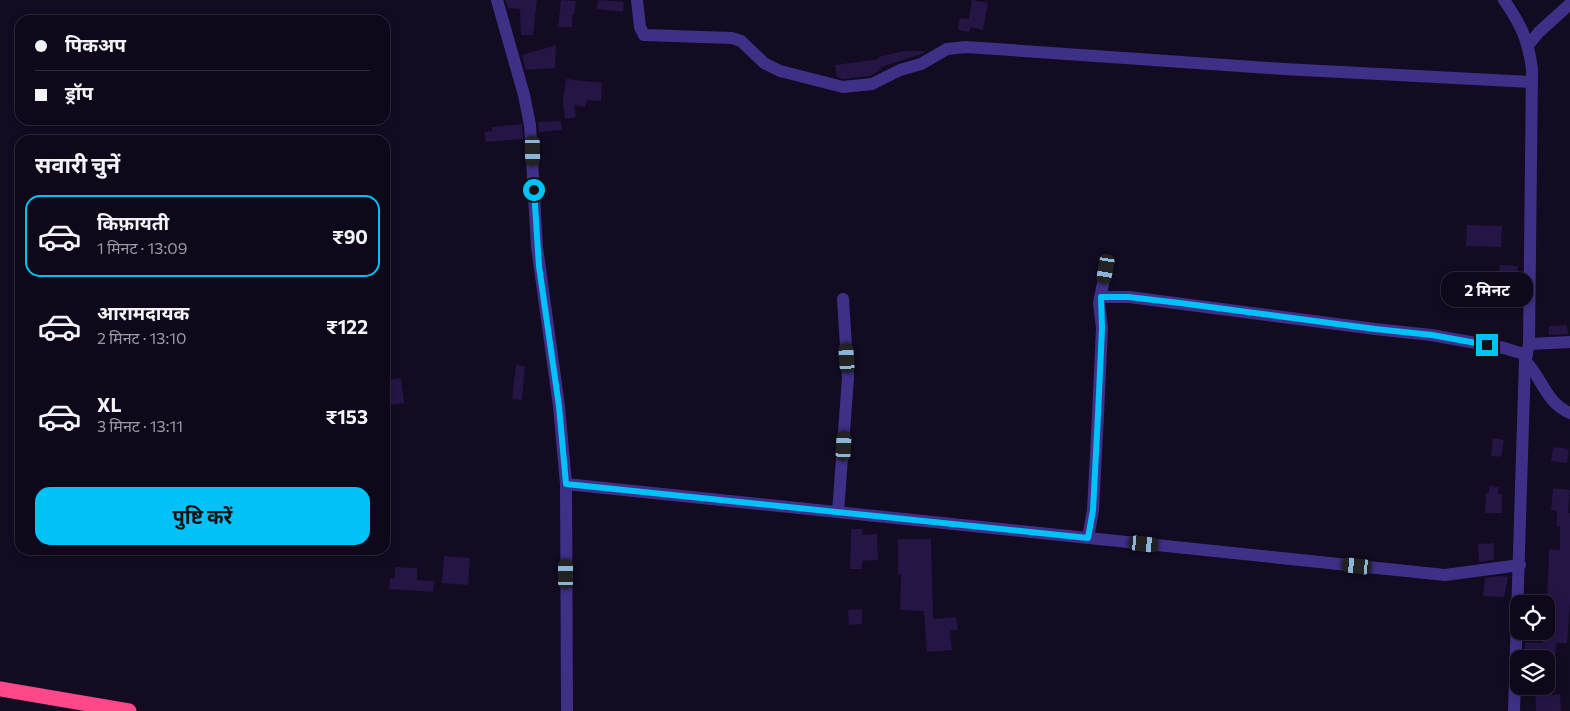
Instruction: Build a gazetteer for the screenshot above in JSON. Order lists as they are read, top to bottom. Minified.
{"page":{"banner":["पिकअप","ड्रॉप"],"heading":"सवारी चुनें","list":[{"name":"किफ़ायती","note":"1 मिनट · 13:09","value":"₹90"},{"name":"आरामदायक","note":"2 मिनट · 13:10","value":"₹122"},{"name":"XL","note":"3 मिनट · 13:11","value":"₹153"}],"bubble":"2 मिनट","buttons":"पुष्टि करें"}}
